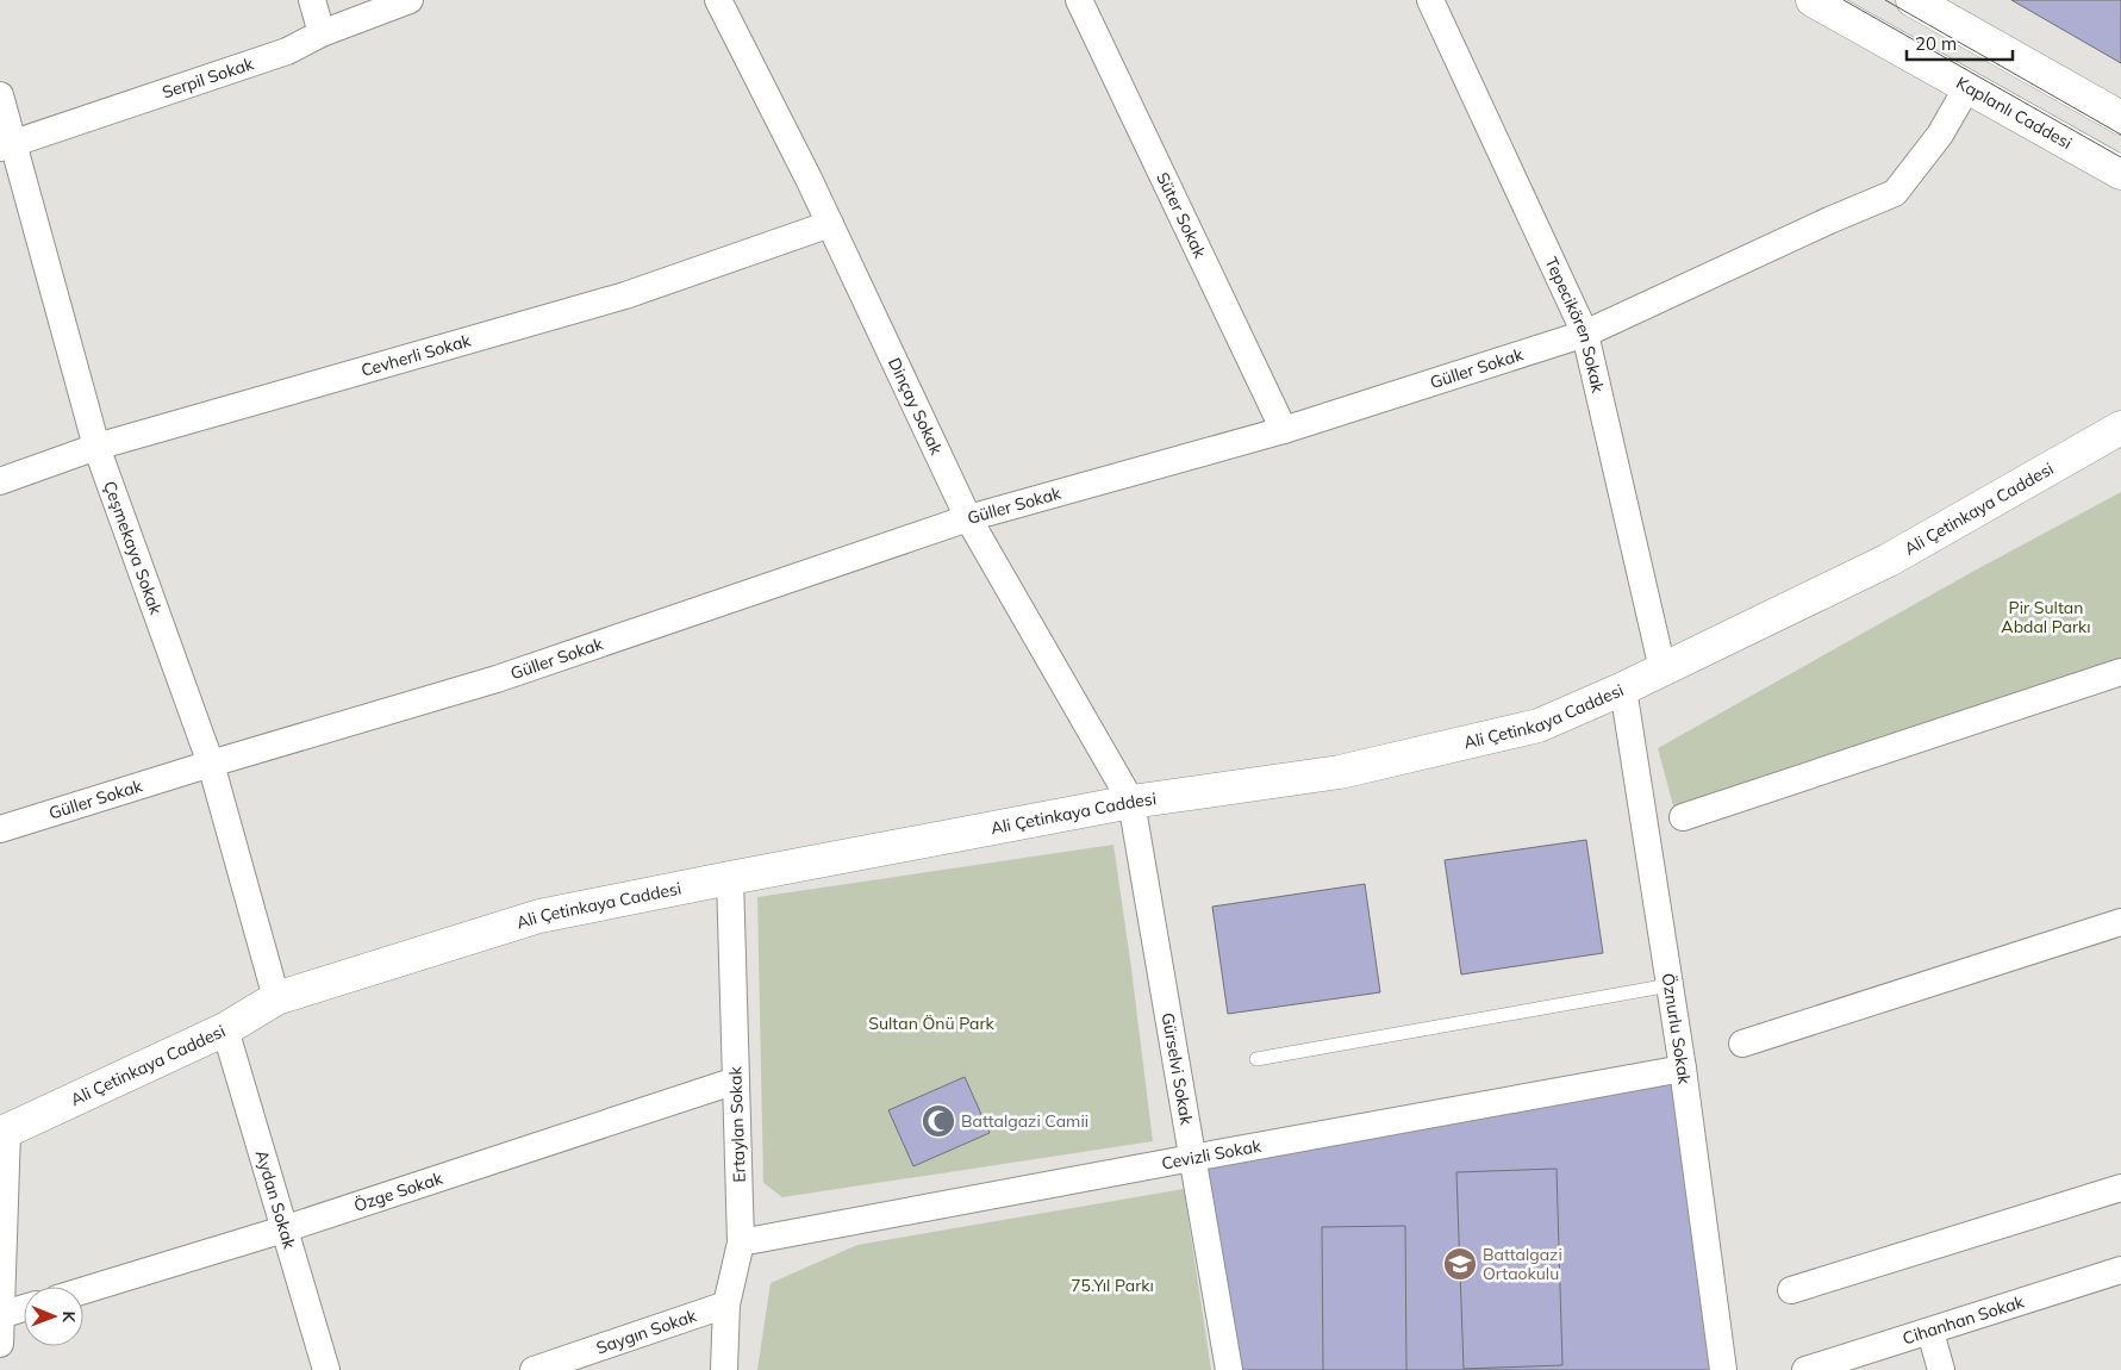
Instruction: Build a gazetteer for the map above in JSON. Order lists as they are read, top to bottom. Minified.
{"streets":{"main road":["Kaplanlı Caddesi","Ali Çetinkaya Caddesi"],"street":["Serpil Sokak","Süter Sokak","Tepecikören Sokak","Cevherli Sokak","Güller Sokak","Dinçay Sokak","Çeşmekaya Sokak","Öznurlu Sokak","Gürselvi Sokak","Ertaylan Sokak","Cevizli Sokak","Özge Sokak","Aydan Sokak","Cihanhan Sokak","Saygın Sokak"]},"crossings":[["Serpil Sokak","Çeşmekaya Sokak"],["Kaplanlı Caddesi","Güller Sokak"],["Süter Sokak","Güller Sokak"],["Tepecikören Sokak","Güller Sokak"],["Tepecikören Sokak","Ali Çetinkaya Caddesi"],["Cevherli Sokak","Dinçay Sokak"],["Cevherli Sokak","Çeşmekaya Sokak"],["Güller Sokak","Dinçay Sokak"],["Güller Sokak","Çeşmekaya Sokak"],["Dinçay Sokak","Ali Çetinkaya Caddesi"],["Dinçay Sokak","Gürselvi Sokak"],["Ali Çetinkaya Caddesi","Çeşmekaya Sokak"],["Ali Çetinkaya Caddesi","Öznurlu Sokak"],["Ali Çetinkaya Caddesi","Gürselvi Sokak"],["Ali Çetinkaya Caddesi","Ertaylan Sokak"],["Ali Çetinkaya Caddesi","Aydan Sokak"],["Öznurlu Sokak","Cevizli Sokak"],["Gürselvi Sokak","Cevizli Sokak"],["Ertaylan Sokak","Cevizli Sokak"],["Ertaylan Sokak","Özge Sokak"],["Ertaylan Sokak","Saygın Sokak"],["Özge Sokak","Aydan Sokak"]],"parks":["Pir Sultan Abdal Parkı","Sultan Önü Park","75.Yıl Parkı"],"places":{"mosque":["Battalgazi Camii"],"school or university":["Battalgazi Ortaokulu"]},"scale_bar":"20 m","north":"right"}
